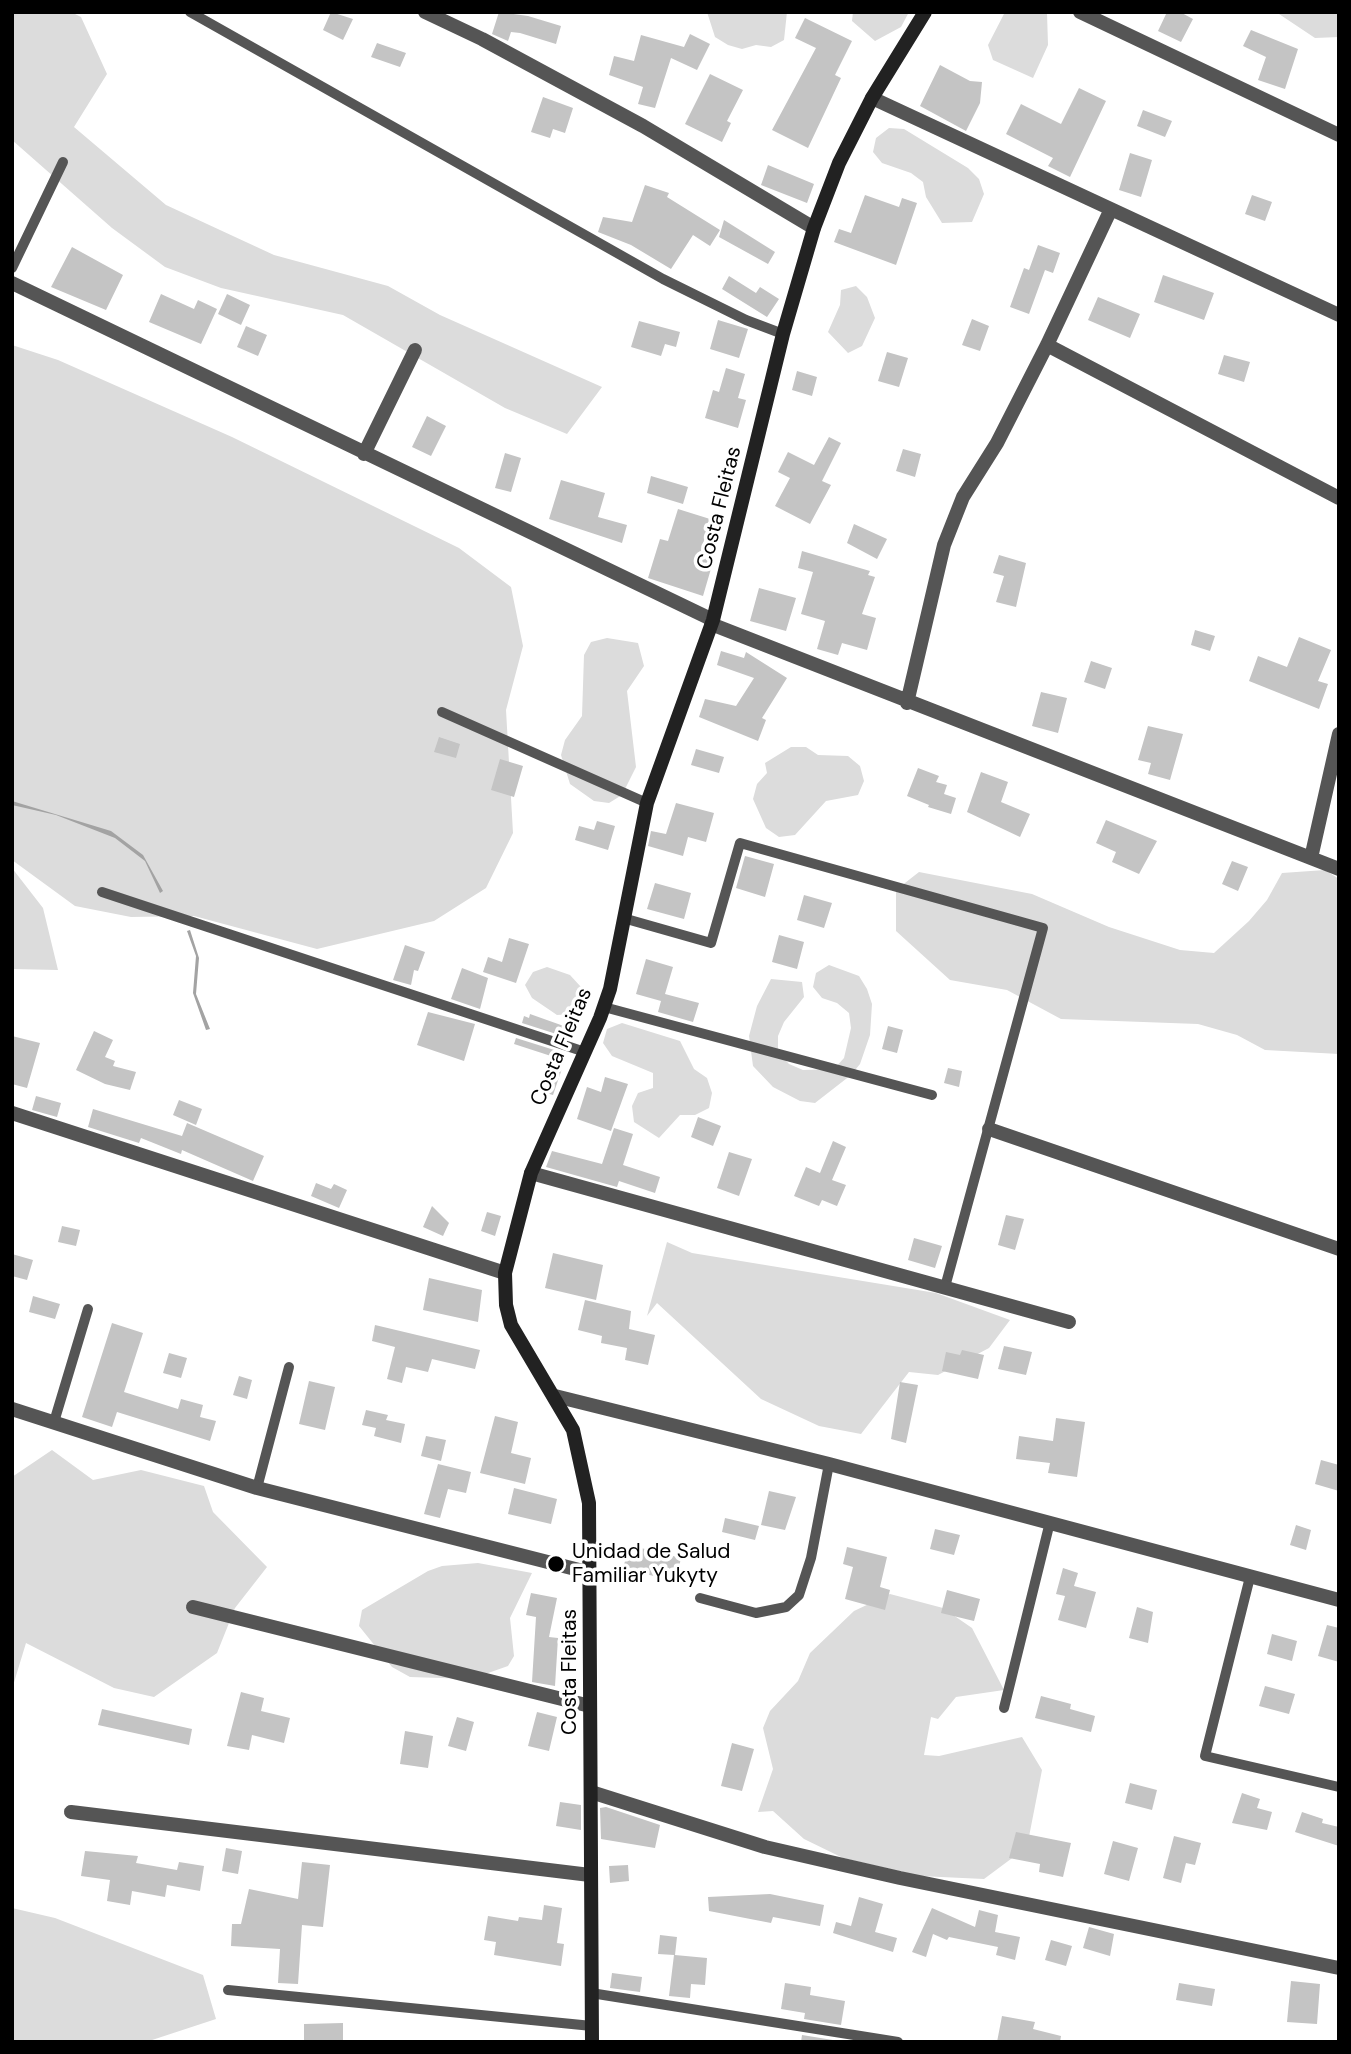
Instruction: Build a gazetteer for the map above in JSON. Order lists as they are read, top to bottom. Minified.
{"streets":{"main road":["Costa Fleitas"]},"places":["Unidad de Salud Familiar Yukyty"]}
